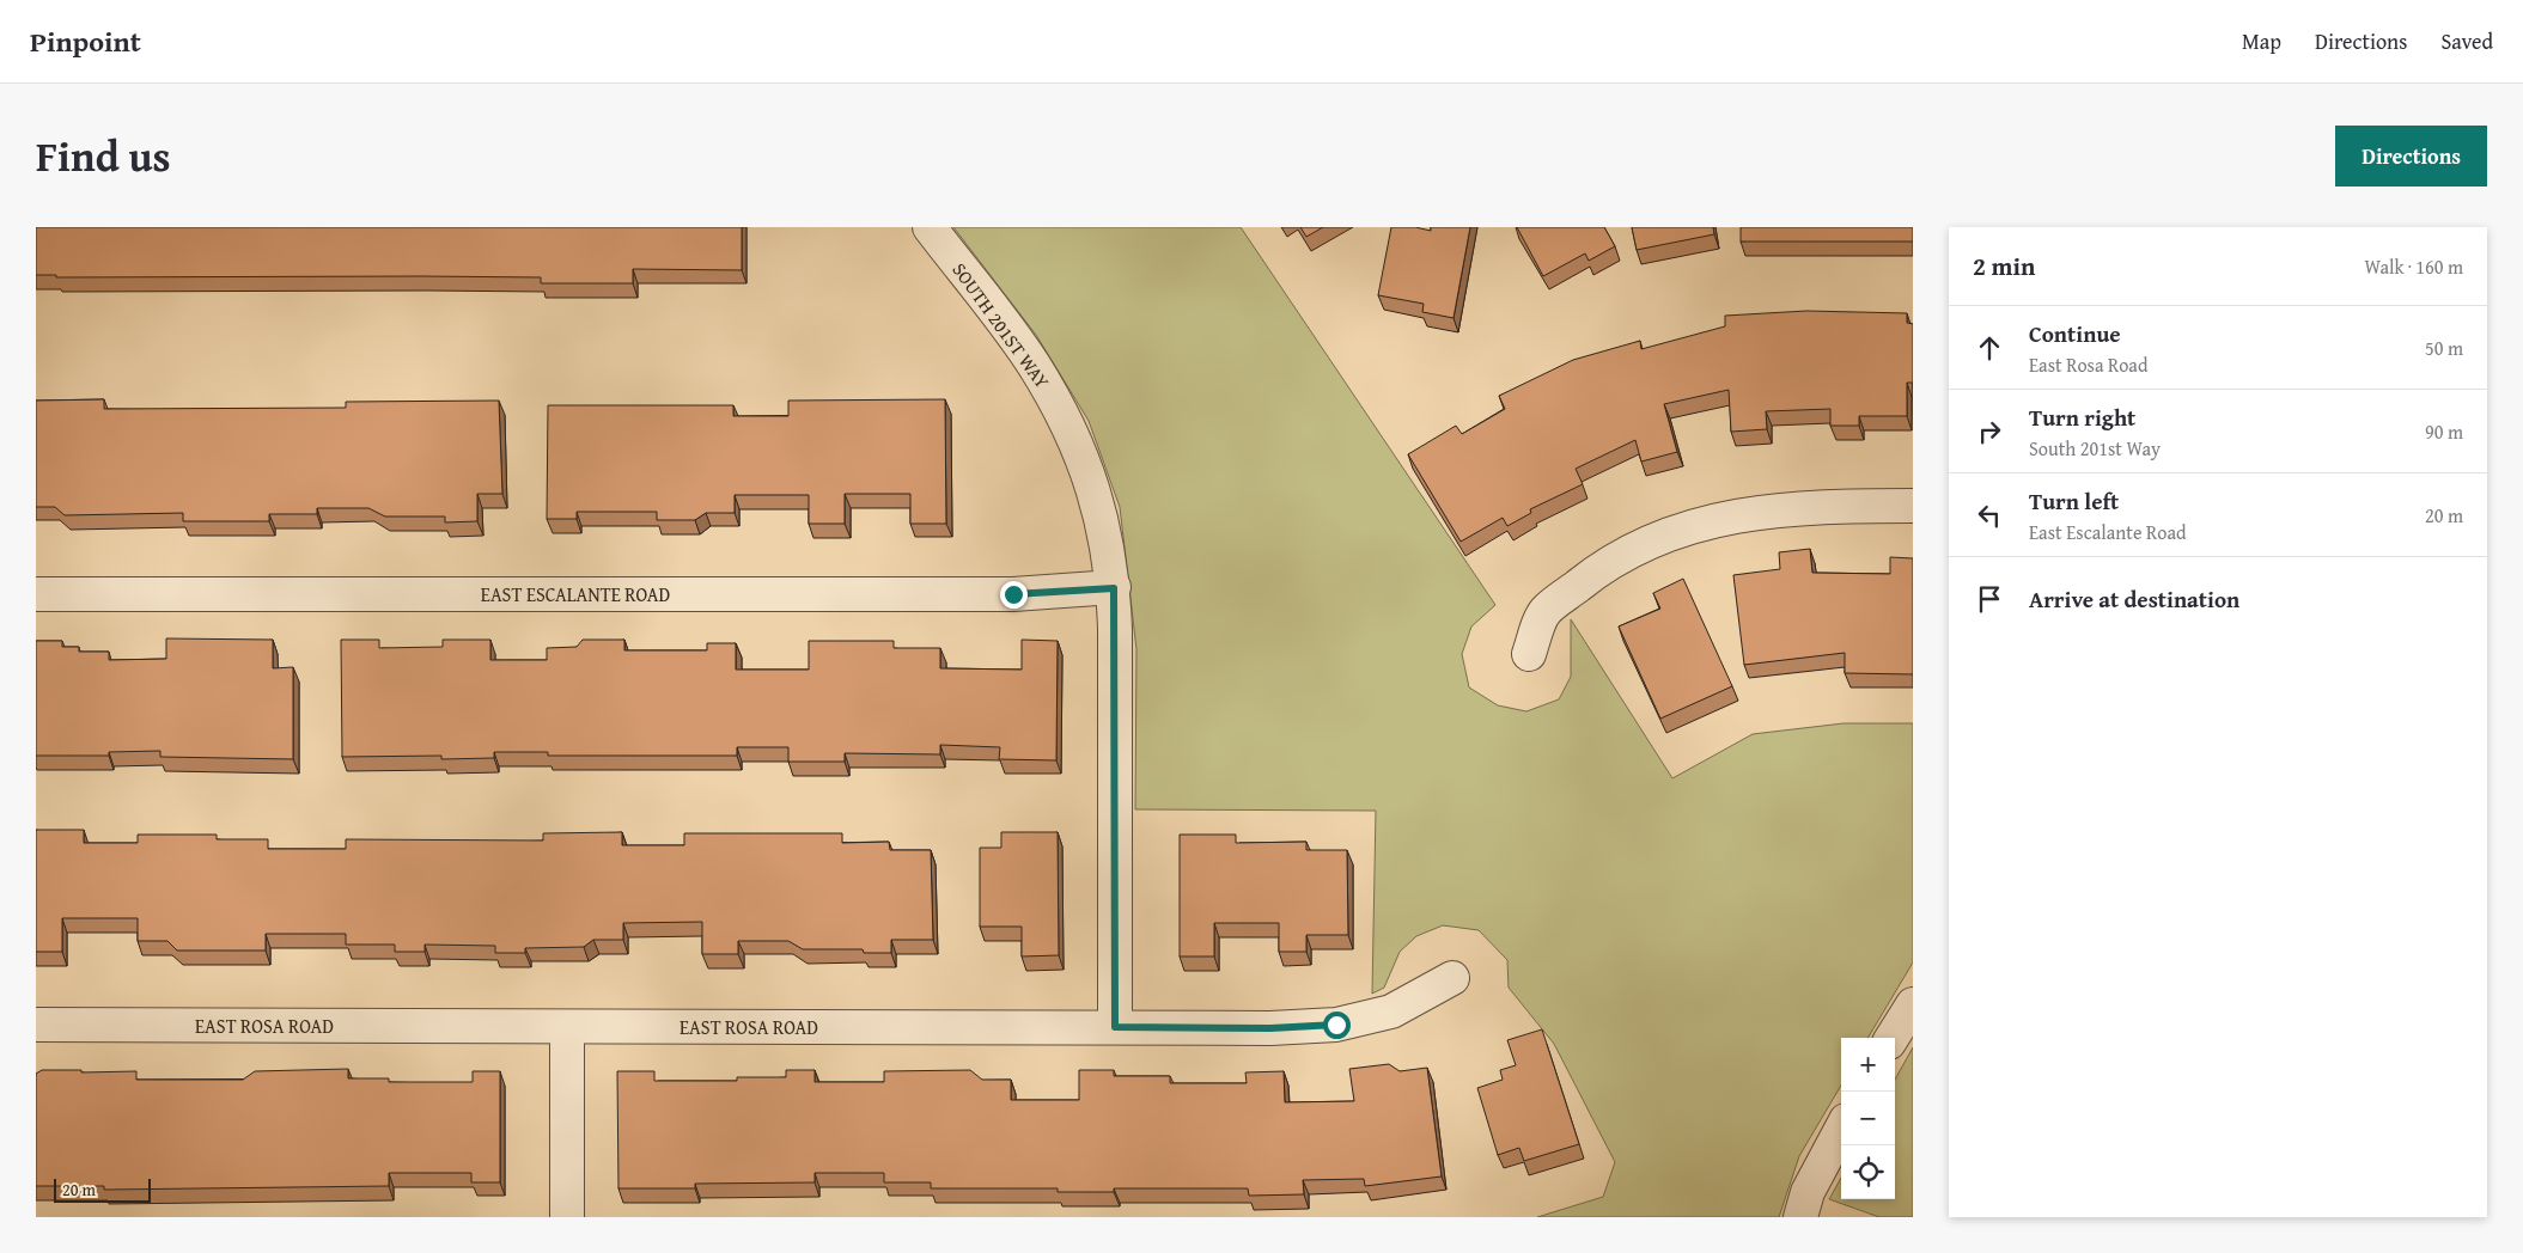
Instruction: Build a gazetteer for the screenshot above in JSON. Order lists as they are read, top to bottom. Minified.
{"streets":{"street":["SOUTH 201ST WAY","EAST ESCALANTE ROAD","EAST ROSA ROAD"]},"crossings":[["SOUTH 201ST WAY","EAST ESCALANTE ROAD"],["SOUTH 201ST WAY","EAST ROSA ROAD"]],"scale_bar":"20 m","page":{"header":"Pinpoint","nav":["Map","Directions","Saved"],"title":"Find us","buttons":"Directions","heading":["2 min","Walk · 160 m"],"list":[["Continue","East Rosa Road","50 m"],["Turn right","South 201st Way","90 m"],["Turn left","East Escalante Road","20 m"],"Arrive at destination"],"map_buttons":["+","−"],"scale":"20 m"}}
